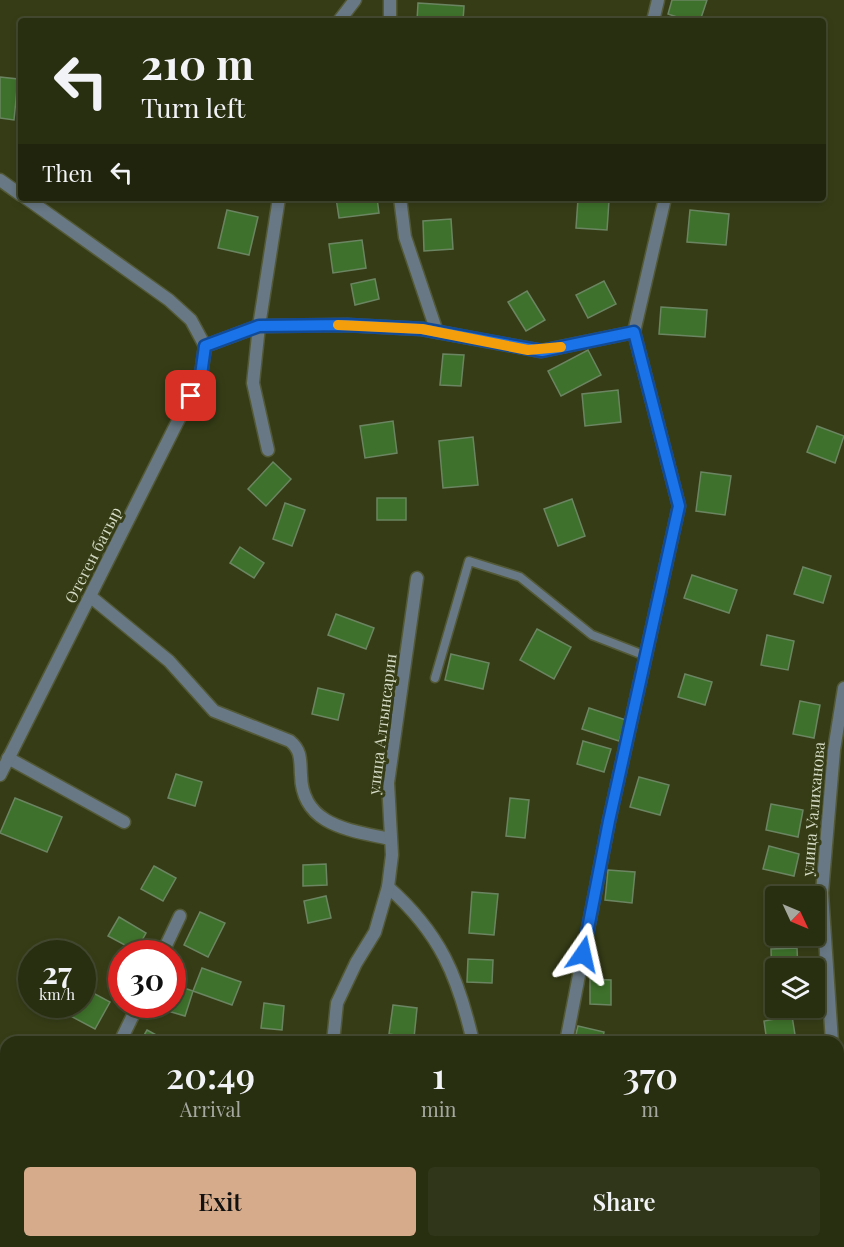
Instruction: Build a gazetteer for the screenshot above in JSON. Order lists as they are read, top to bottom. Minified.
{"streets":{"street":["Өтеген батыр","улица Алтынсарин","улица Уалиханова"]},"north":"bottom right","page":{"turn":["210 m","Turn left"],"then":"Then","speed":"27 km/h","limit":"30","eta":["20:49","Arrival","1","min","370","m"],"buttons":["Exit","Share"]}}
